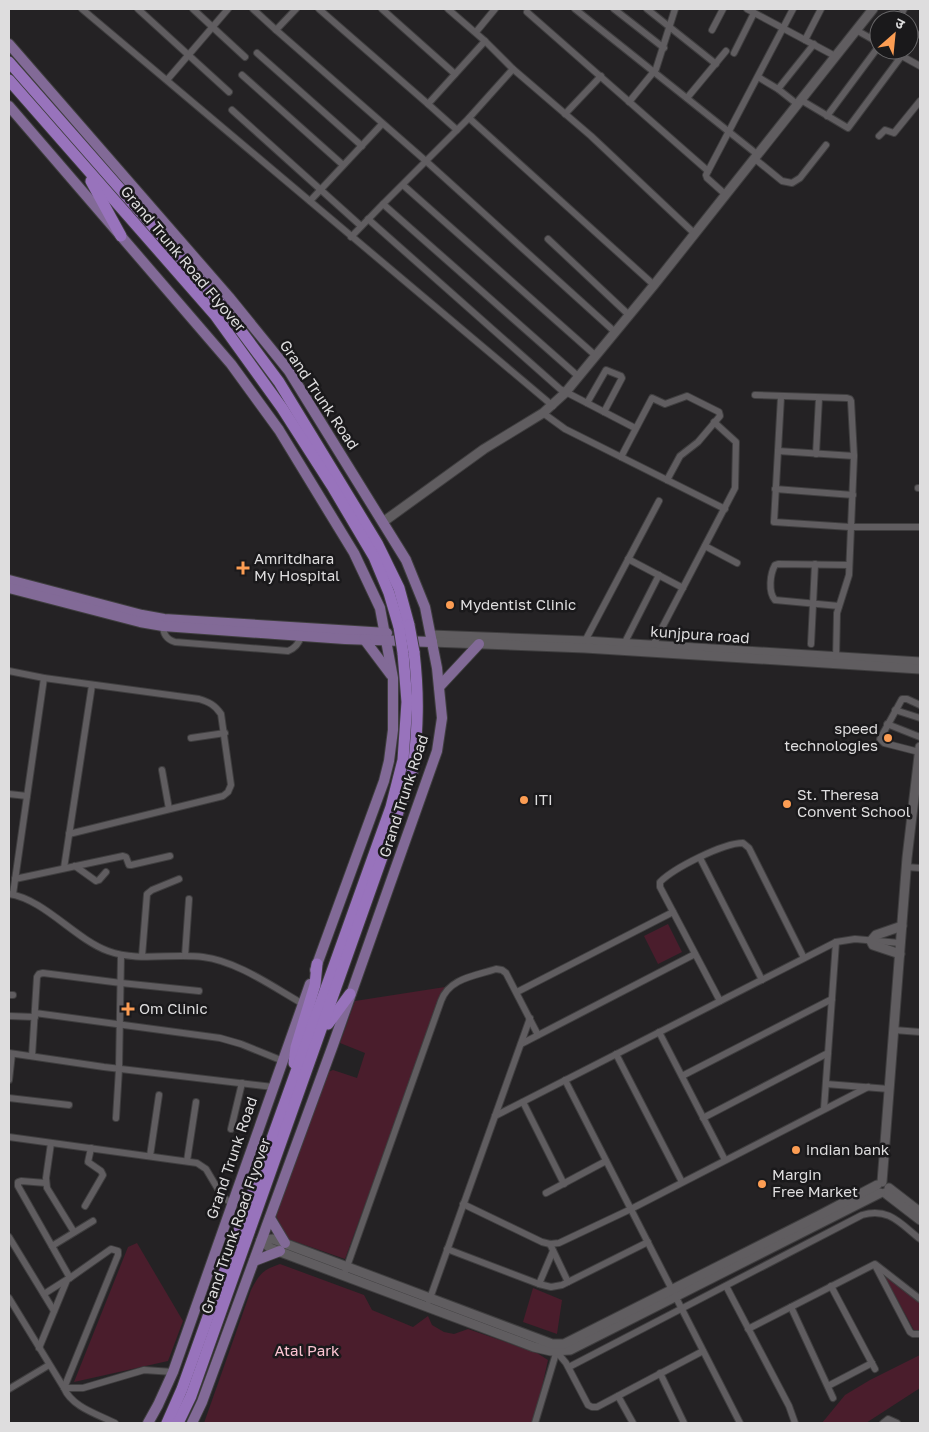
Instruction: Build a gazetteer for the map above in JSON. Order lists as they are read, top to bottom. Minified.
{"streets":{"highway":["Grand Trunk Road Flyover","Grand Trunk Road"],"street":["kunjpura road"]},"crossings":[["Grand Trunk Road Flyover","Grand Trunk Road"],["Grand Trunk Road","kunjpura road"]],"parks":["Atal Park"],"places":{"health":["Amritdhara My Hospital","Om Clinic"],"other":["Mydentist Clinic","speed technologies","ITI","St. Theresa Convent School","indian bank","Margin Free Market"]},"north":"top right"}
